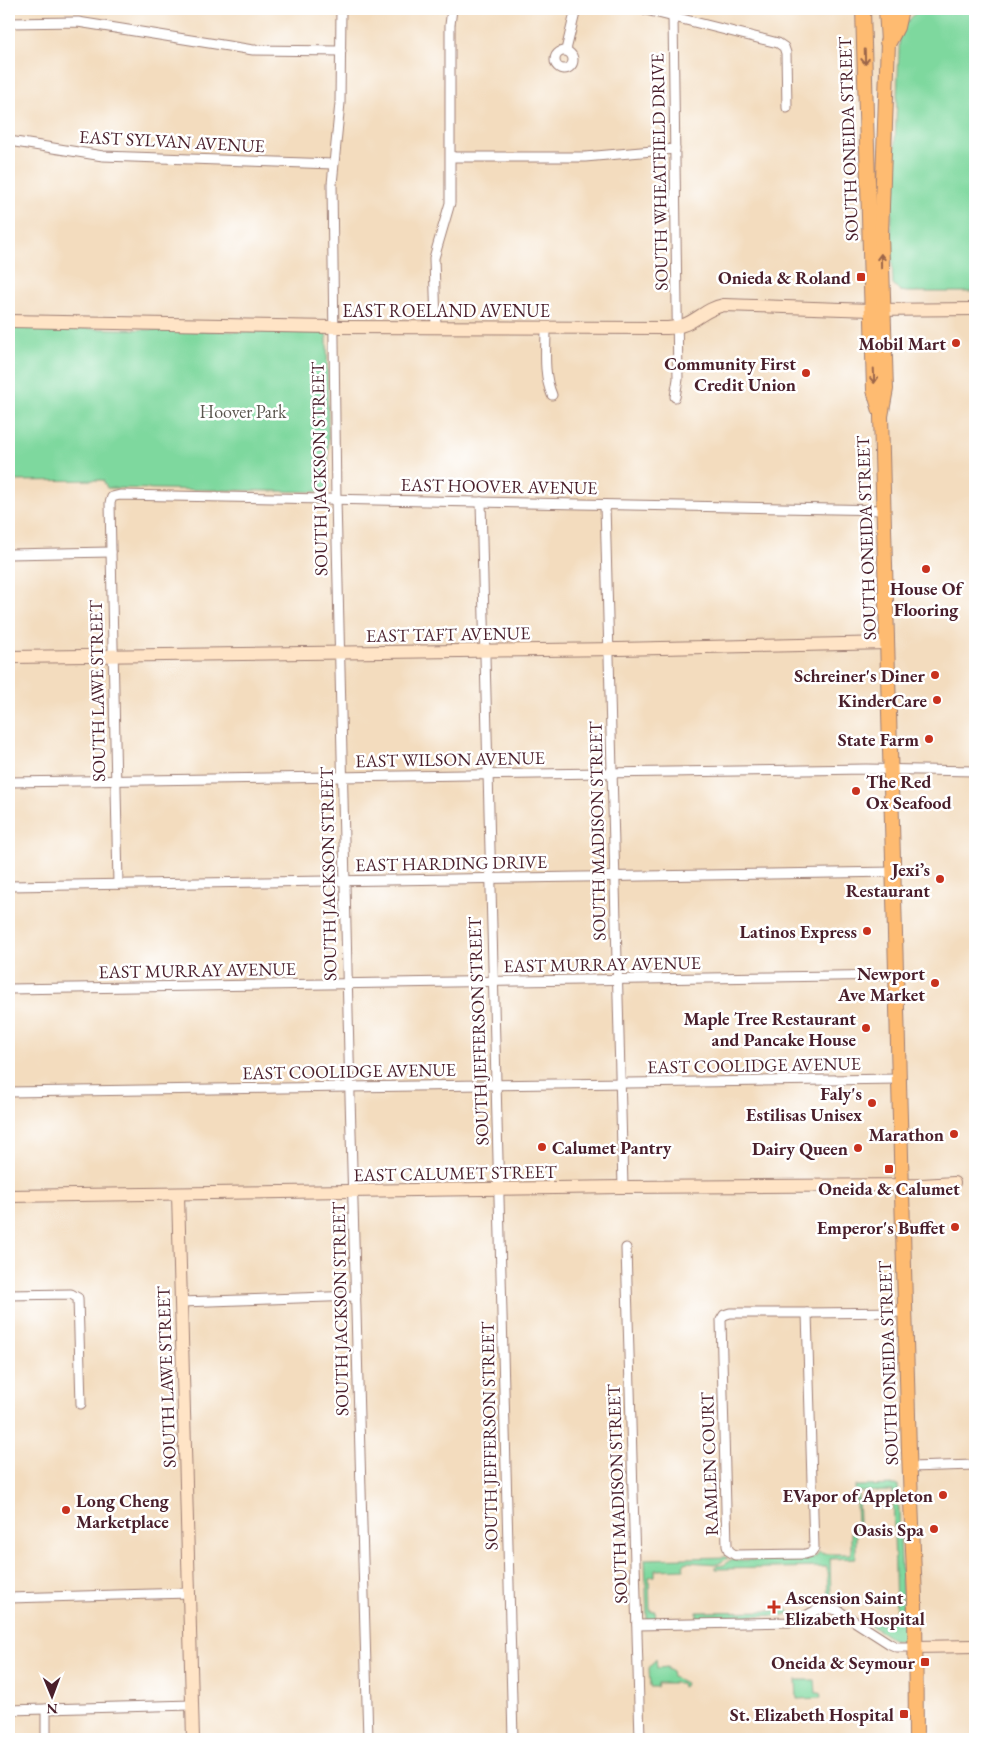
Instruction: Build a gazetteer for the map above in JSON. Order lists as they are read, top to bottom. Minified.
{"streets":{"main road":["SOUTH ONEIDA STREET"],"street":["EAST SYLVAN AVENUE","SOUTH WHEATFIELD DRIVE","EAST ROELAND AVENUE","SOUTH JACKSON STREET","EAST HOOVER AVENUE","EAST TAFT AVENUE","SOUTH LAWE STREET","EAST WILSON AVENUE","SOUTH MADISON STREET","EAST HARDING DRIVE","EAST MURRAY AVENUE","SOUTH JEFFERSON STREET","EAST COOLIDGE AVENUE","EAST CALUMET STREET","RAMLEN COURT"]},"crossings":[["SOUTH ONEIDA STREET","EAST ROELAND AVENUE"],["SOUTH ONEIDA STREET","EAST HOOVER AVENUE"],["SOUTH ONEIDA STREET","EAST TAFT AVENUE"],["SOUTH ONEIDA STREET","EAST WILSON AVENUE"],["SOUTH ONEIDA STREET","EAST HARDING DRIVE"],["SOUTH ONEIDA STREET","EAST MURRAY AVENUE"],["SOUTH ONEIDA STREET","EAST COOLIDGE AVENUE"],["SOUTH ONEIDA STREET","EAST CALUMET STREET"],["SOUTH ONEIDA STREET","RAMLEN COURT"],["EAST SYLVAN AVENUE","SOUTH JACKSON STREET"],["SOUTH WHEATFIELD DRIVE","EAST ROELAND AVENUE"],["EAST ROELAND AVENUE","SOUTH JACKSON STREET"],["SOUTH JACKSON STREET","EAST HOOVER AVENUE"],["SOUTH JACKSON STREET","EAST TAFT AVENUE"],["SOUTH JACKSON STREET","EAST WILSON AVENUE"],["SOUTH JACKSON STREET","EAST HARDING DRIVE"],["SOUTH JACKSON STREET","EAST MURRAY AVENUE"],["SOUTH JACKSON STREET","EAST COOLIDGE AVENUE"],["SOUTH JACKSON STREET","EAST CALUMET STREET"],["EAST HOOVER AVENUE","SOUTH LAWE STREET"],["EAST HOOVER AVENUE","SOUTH MADISON STREET"],["EAST HOOVER AVENUE","SOUTH JEFFERSON STREET"],["EAST TAFT AVENUE","SOUTH LAWE STREET"],["EAST TAFT AVENUE","SOUTH MADISON STREET"],["EAST TAFT AVENUE","SOUTH JEFFERSON STREET"],["SOUTH LAWE STREET","EAST WILSON AVENUE"],["SOUTH LAWE STREET","EAST HARDING DRIVE"],["SOUTH LAWE STREET","EAST CALUMET STREET"],["EAST WILSON AVENUE","SOUTH MADISON STREET"],["EAST WILSON AVENUE","SOUTH JEFFERSON STREET"],["SOUTH MADISON STREET","EAST HARDING DRIVE"],["SOUTH MADISON STREET","EAST MURRAY AVENUE"],["SOUTH MADISON STREET","EAST COOLIDGE AVENUE"],["SOUTH MADISON STREET","EAST CALUMET STREET"],["EAST HARDING DRIVE","SOUTH JEFFERSON STREET"],["EAST MURRAY AVENUE","SOUTH JEFFERSON STREET"],["SOUTH JEFFERSON STREET","EAST COOLIDGE AVENUE"],["SOUTH JEFFERSON STREET","EAST CALUMET STREET"]],"parks":["Hoover Park"],"places":{"transit":["Onieda & Roland","Oneida & Calumet","Oneida & Seymour","St. Elizabeth Hospital"],"other":["Mobil Mart","Community First Credit Union","House Of Flooring","Schreiner's Diner","KinderCare","State Farm","The Red Ox Seafood","Jexi’s Restaurant","Latinos Express","Newport Ave Market","Maple Tree Restaurant and Pancake House","Faly's Estilisas Unisex","Marathon","Calumet Pantry","Dairy Queen","Emperor's Buffet","EVapor of Appleton","Long Cheng Marketplace","Oasis Spa"],"health":["Ascension Saint Elizabeth Hospital"]},"north":"bottom"}
